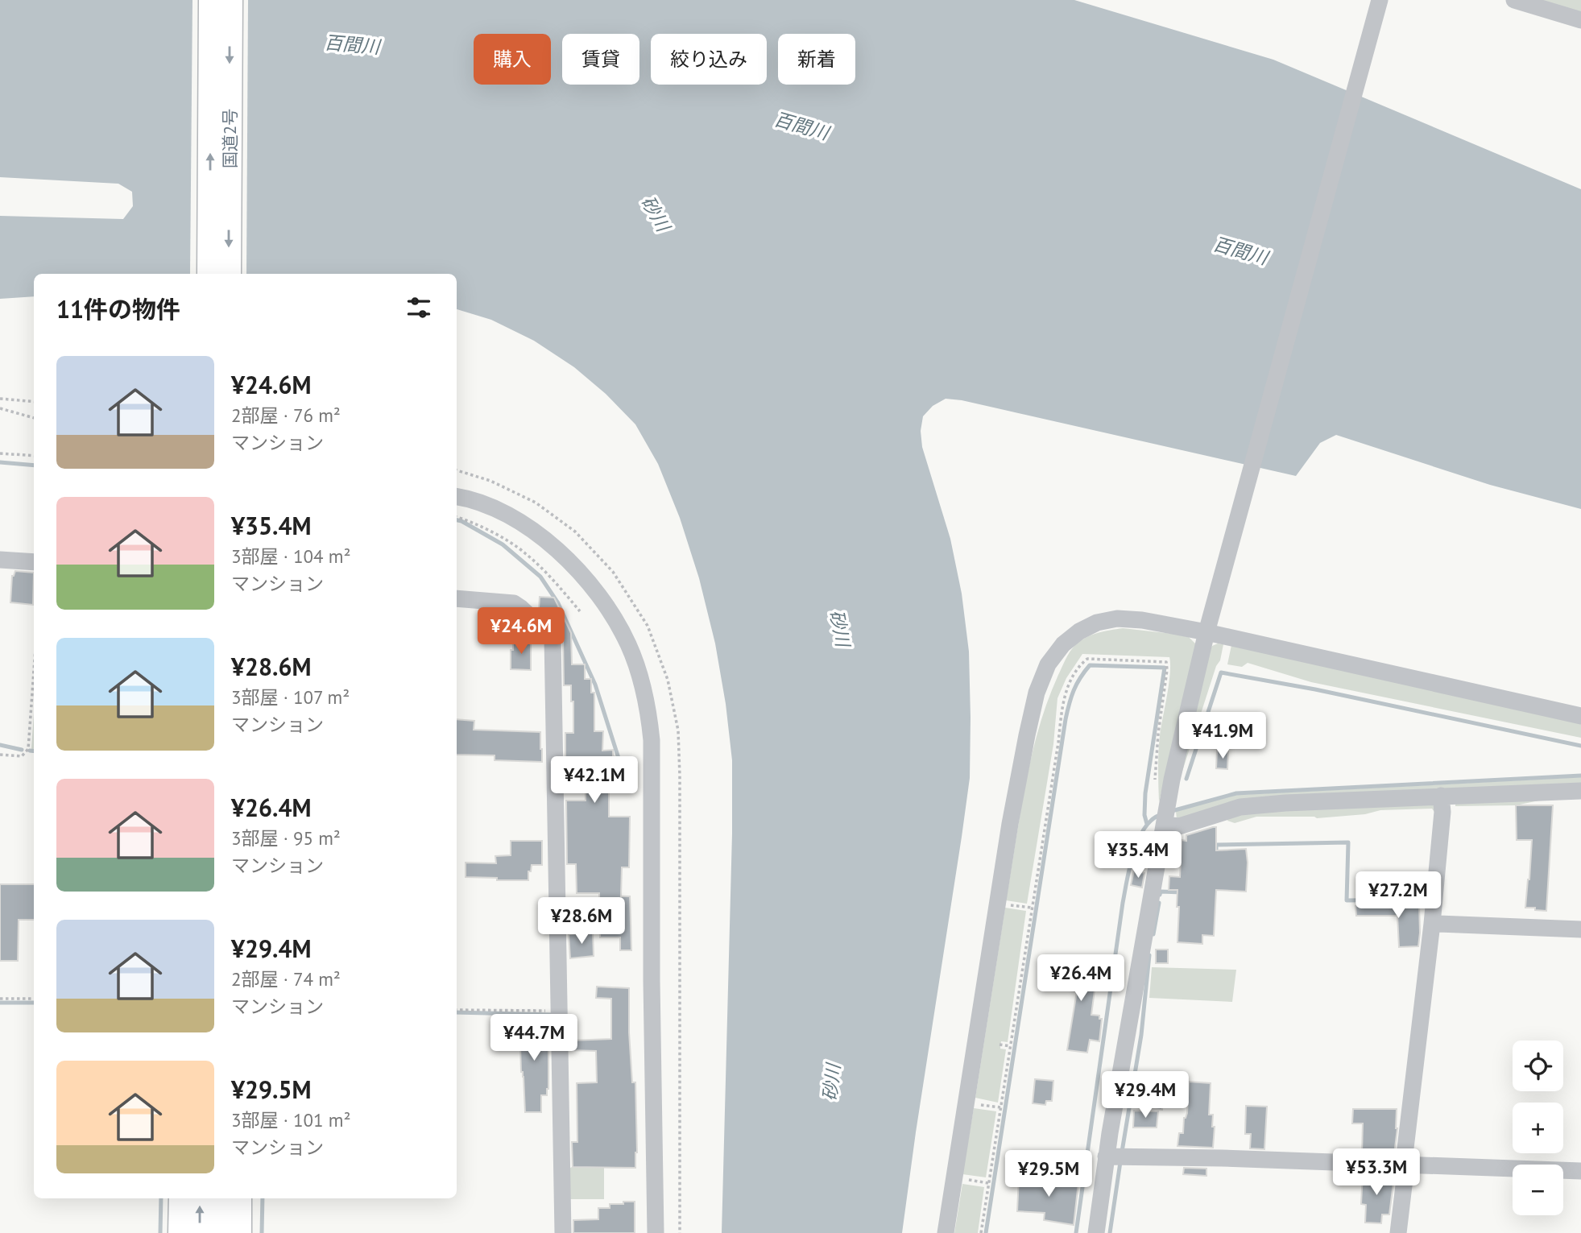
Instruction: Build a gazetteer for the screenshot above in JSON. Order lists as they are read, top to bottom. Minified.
{"streets":{"highway":["国道2号"]},"water":["百間川","砂川"],"page":{"chip":["購入","賃貸","絞り込み","新着"],"heading":"11件の物件","list":[{"name":"¥24.6M","note":"2部屋 · 76 m² · マンション"},{"name":"¥35.4M","note":"3部屋 · 104 m² · マンション"},{"name":"¥28.6M","note":"3部屋 · 107 m² · マンション"},{"name":"¥26.4M","note":"3部屋 · 95 m² · マンション"},{"name":"¥29.4M","note":"2部屋 · 74 m² · マンション"},{"name":"¥29.5M","note":"3部屋 · 101 m² · マンション"}],"price":["¥24.6M","¥41.9M","¥42.1M","¥35.4M","¥27.2M","¥28.6M","¥26.4M","¥44.7M","¥29.4M","¥53.3M","¥29.5M"],"map_buttons":["+","−"]}}
